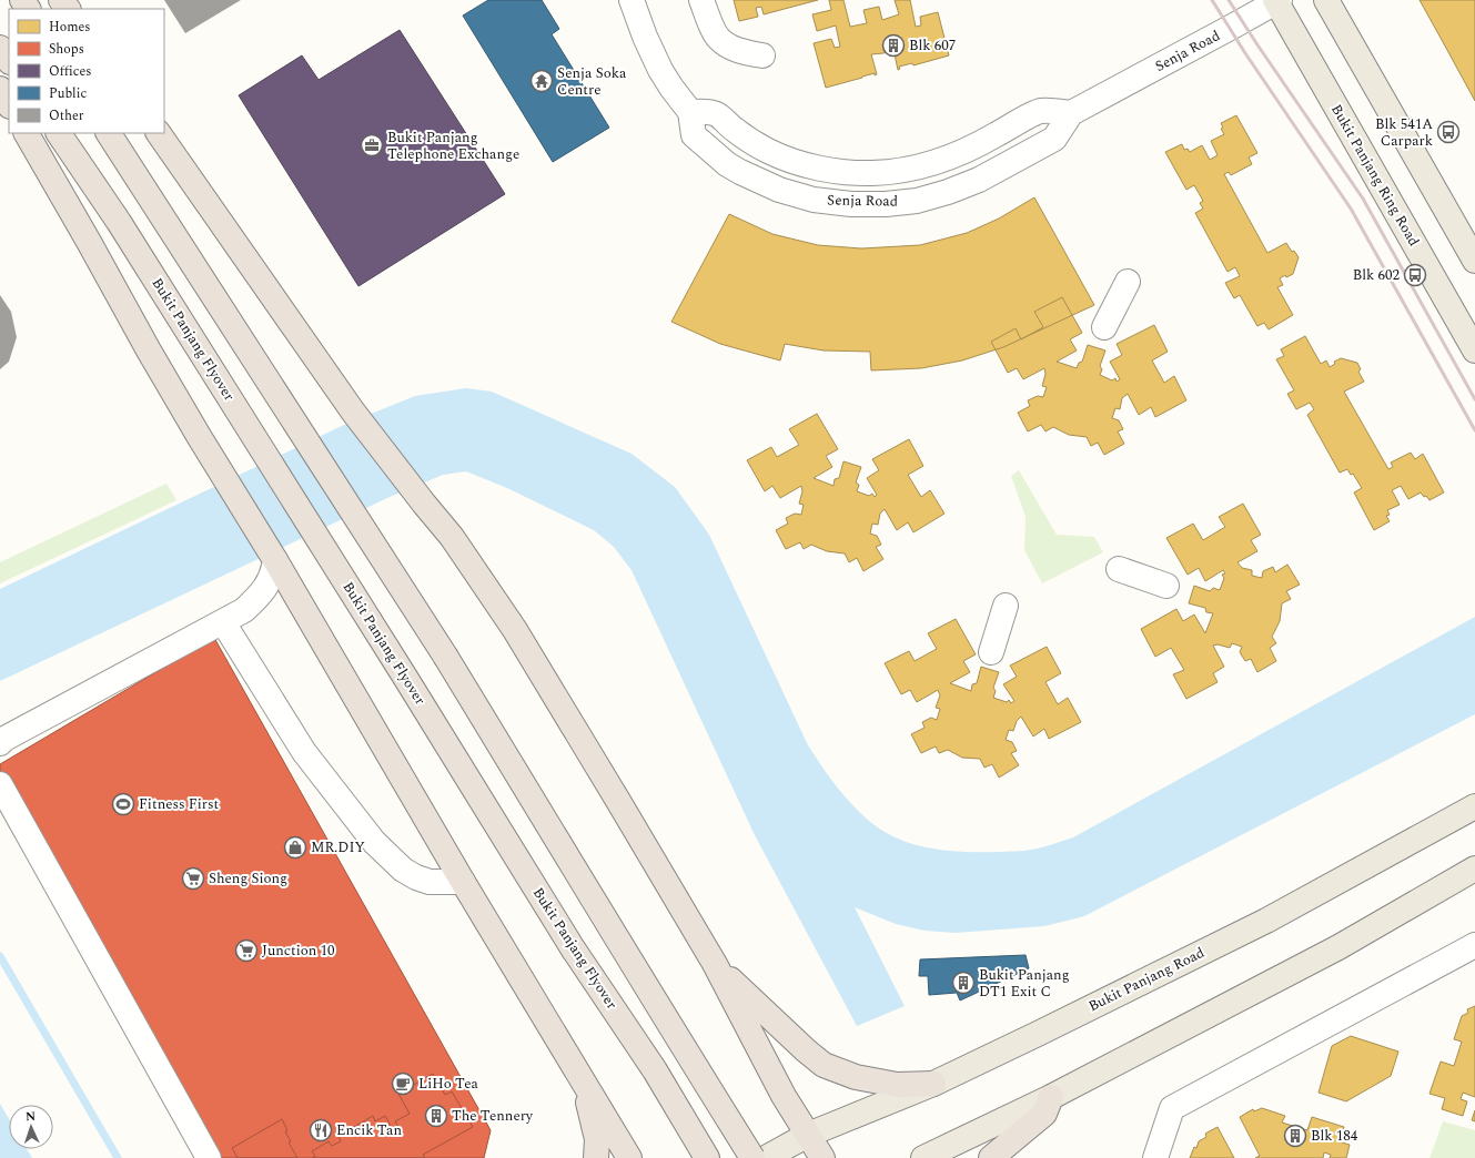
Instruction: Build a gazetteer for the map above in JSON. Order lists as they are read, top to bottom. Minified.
{"streets":{"highway":["Bukit Panjang Flyover"],"main road":["Bukit Panjang Ring Road","Bukit Panjang Road"],"street":["Senja Road"]},"crossings":[["Senja Road","Bukit Panjang Ring Road"]],"places":{"building":["Blk 607","Bukit Panjang DT1 Exit C","The Tennery","Blk 184"],"temple":["Senja Soka Centre"],"bus stop":["Blk 541A Carpark","Blk 602"],"office":["Bukit Panjang Telephone Exchange"],"sports":["Fitness First"],"shop":["MR.DIY"],"supermarket":["Sheng Siong","Junction 10"],"cafe":["LiHo Tea"],"restaurant":["Encik Tan"]},"legend":["Homes","Shops","Offices","Public","Other"],"north":"top"}
